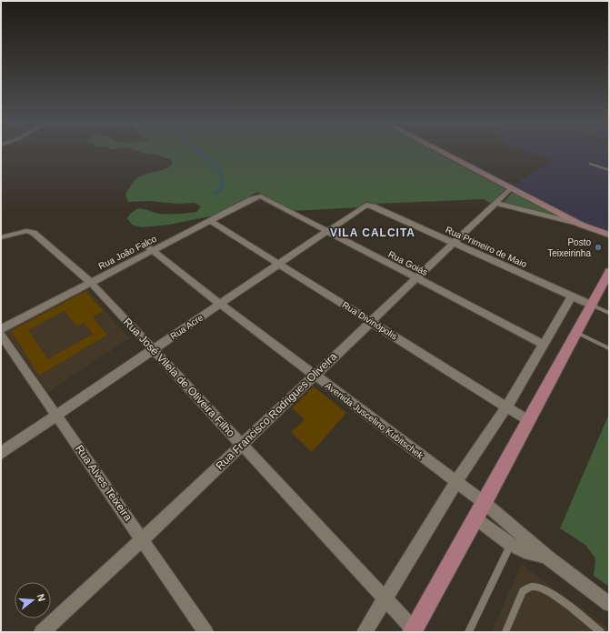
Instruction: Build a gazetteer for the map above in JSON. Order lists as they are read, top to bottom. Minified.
{"streets":{"street":["Rua Primeiro de Maio","Rua João Falco","Rua Goiás","Rua Divinópolis","Rua Acre","Rua José Vilela de Oliveira Filho","Rua Francisco Rodrigues Oliveira","Avenida Juscelino Kubitschek","Rua Alves Teixeira"]},"crossings":[["Rua Primeiro de Maio","Rua Acre"],["Rua Primeiro de Maio","Rua Francisco Rodrigues Oliveira"],["Rua João Falco","Rua Goiás"],["Rua João Falco","Rua Divinópolis"],["Rua João Falco","Rua José Vilela de Oliveira Filho"],["Rua João Falco","Avenida Juscelino Kubitschek"],["Rua Goiás","Rua Acre"],["Rua Goiás","Rua Francisco Rodrigues Oliveira"],["Rua Divinópolis","Rua Acre"],["Rua Divinópolis","Rua Francisco Rodrigues Oliveira"],["Rua Acre","Rua José Vilela de Oliveira Filho"],["Rua Acre","Avenida Juscelino Kubitschek"],["Rua Acre","Rua Alves Teixeira"],["Rua José Vilela de Oliveira Filho","Rua Francisco Rodrigues Oliveira"],["Rua Francisco Rodrigues Oliveira","Avenida Juscelino Kubitschek"],["Rua Francisco Rodrigues Oliveira","Rua Alves Teixeira"]],"districts":["VILA CALCITA"],"places":["Posto Teixeirinha"],"north":"right"}
